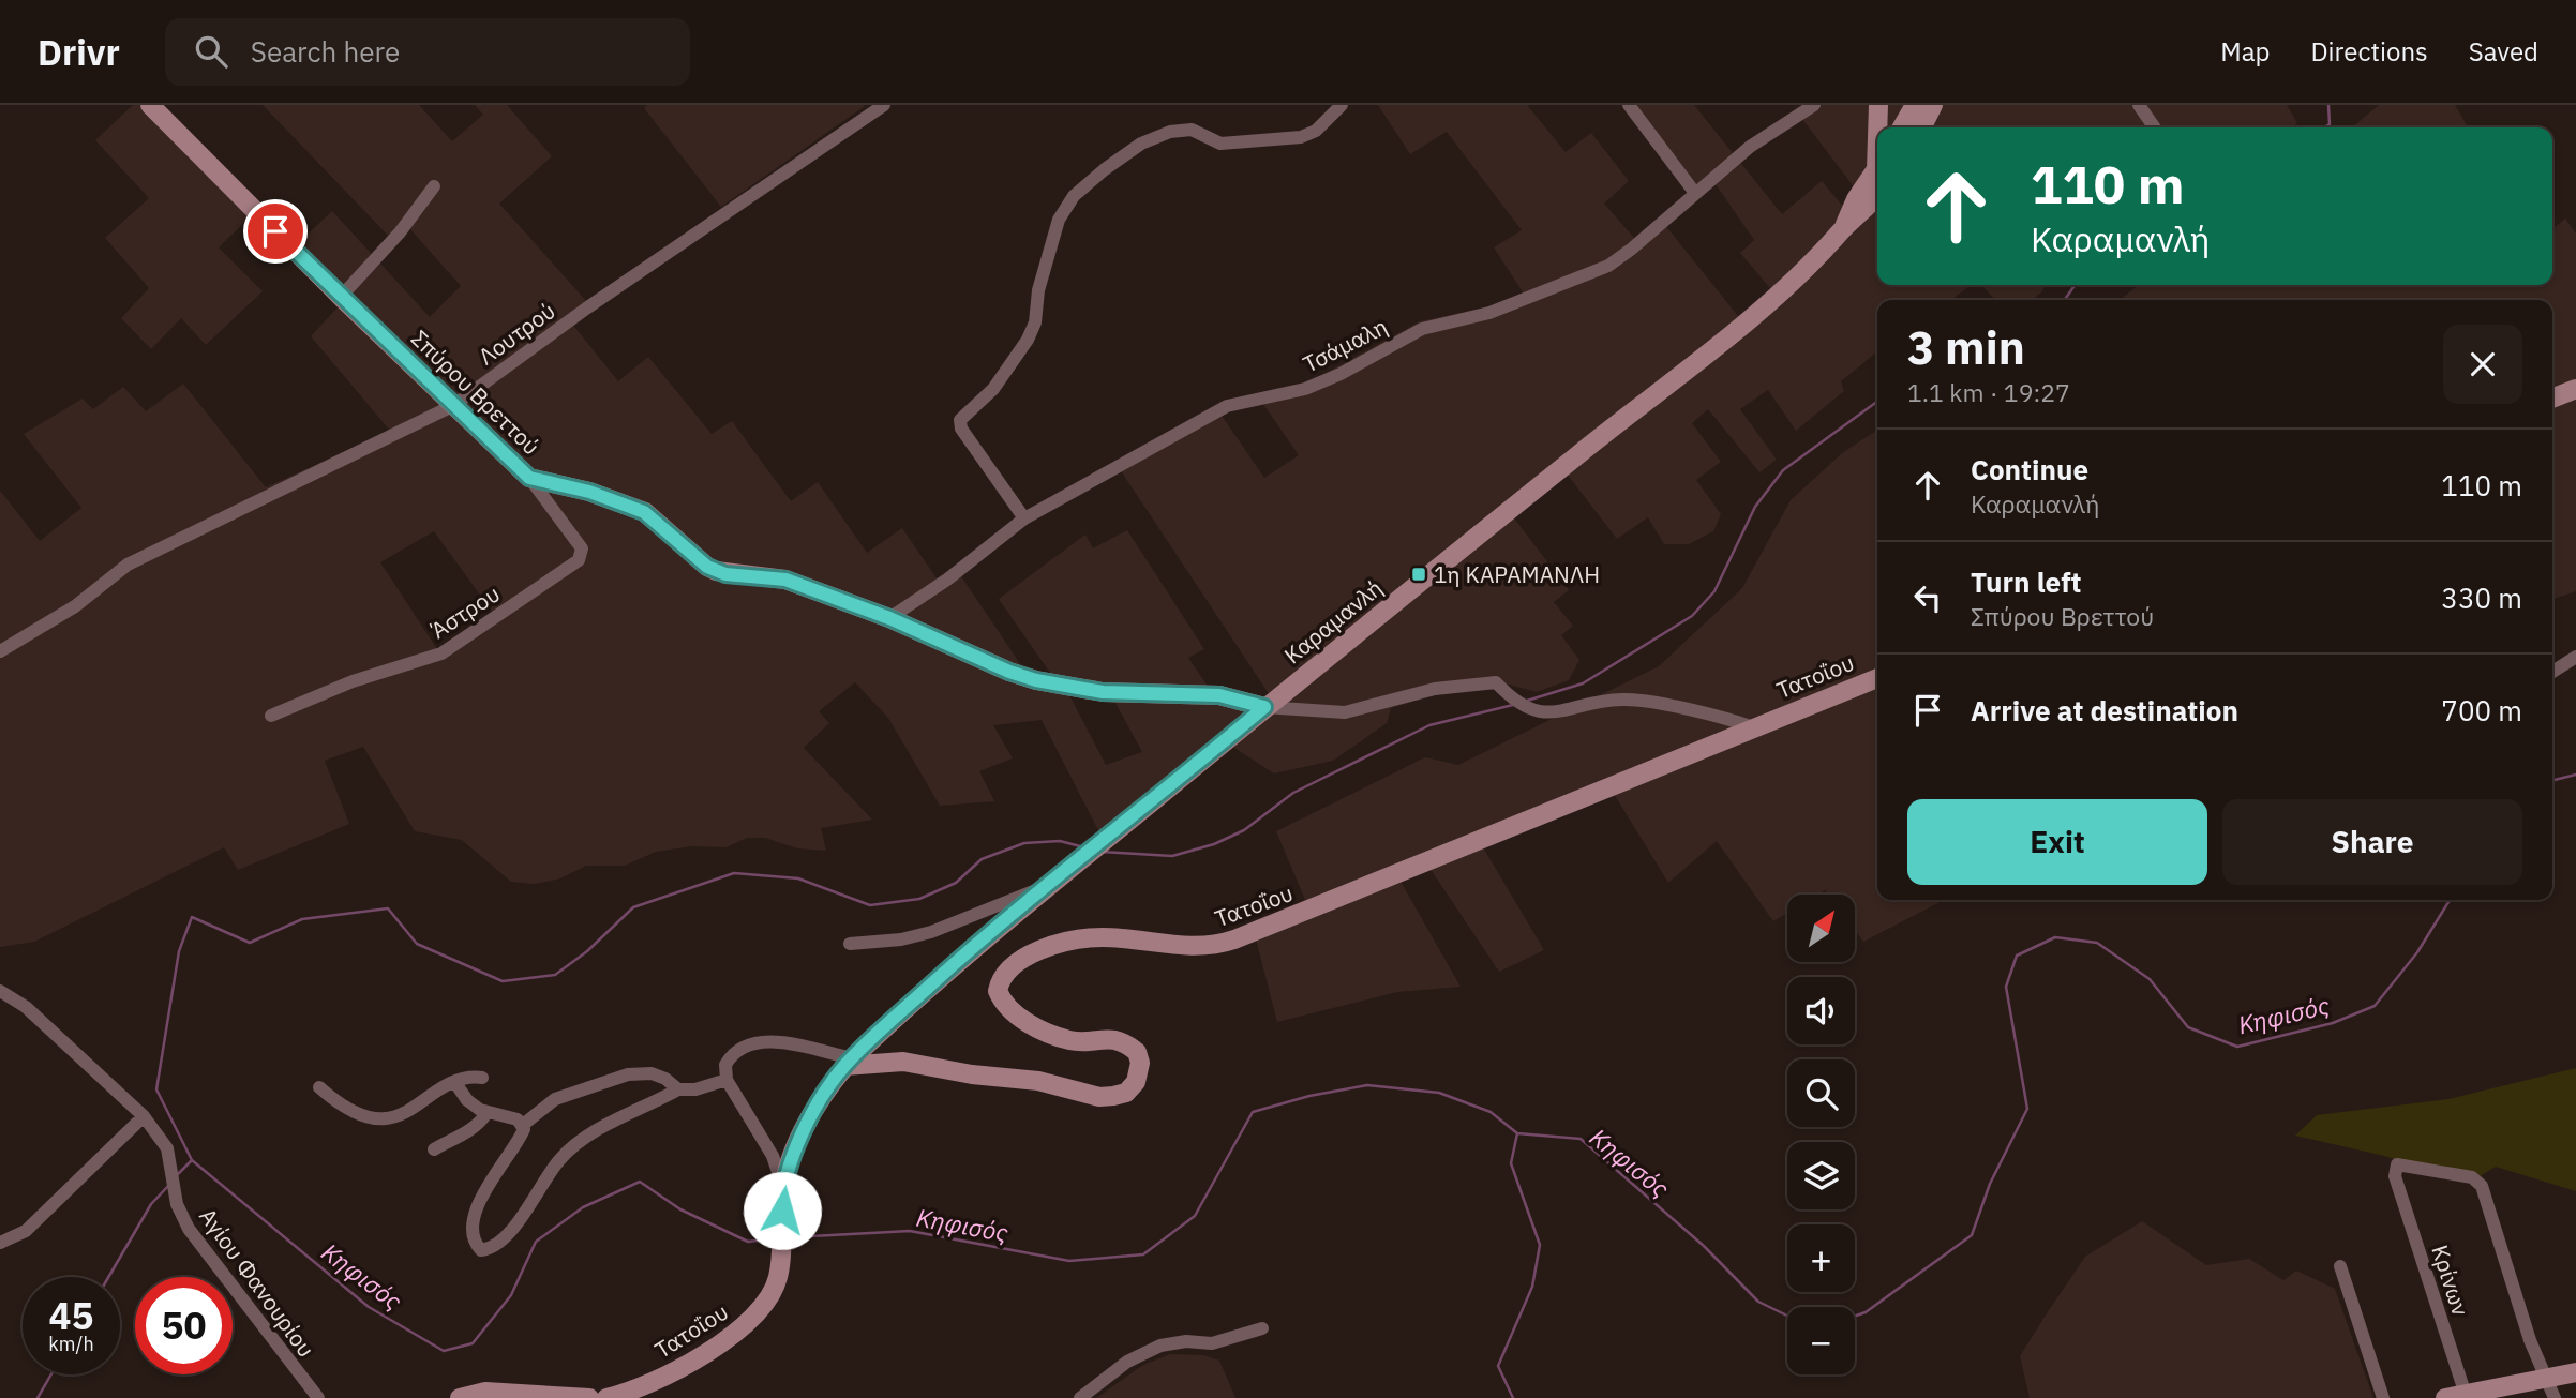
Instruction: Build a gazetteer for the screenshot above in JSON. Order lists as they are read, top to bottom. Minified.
{"streets":{"street":["Λουτρού","Τσάμαλη","Σπύρου Βρεττού","Άστρου","Καραμανλή","Τατοΐου","Κρίνων","Αγίου Φανουρίου"]},"crossings":[["Λουτρού","Σπύρου Βρεττού"],["Τσάμαλη","Σπύρου Βρεττού"],["Σπύρου Βρεττού","Άστρου"],["Σπύρου Βρεττού","Καραμανλή"],["Καραμανλή","Τατοΐου"]],"water":["Κηφισός"],"places":{"transit":["1η ΚΑΡΑΜΑΝΛΗ"]},"north":"top right","page":{"header":"Drivr","search":"Search here","nav":["Map","Directions","Saved"],"turn":["110 m","Καραμανλή"],"heading":["3 min","1.1 km · 19:27"],"list":[{"name":"Continue","note":"Καραμανλή","value":"110 m"},{"name":"Turn left","note":"Σπύρου Βρεττού","value":"330 m"},{"name":"Arrive at destination","value":"700 m"}],"buttons":["Exit","Share"],"map_buttons":["+","−"],"speed":"45 km/h","limit":"50"}}
